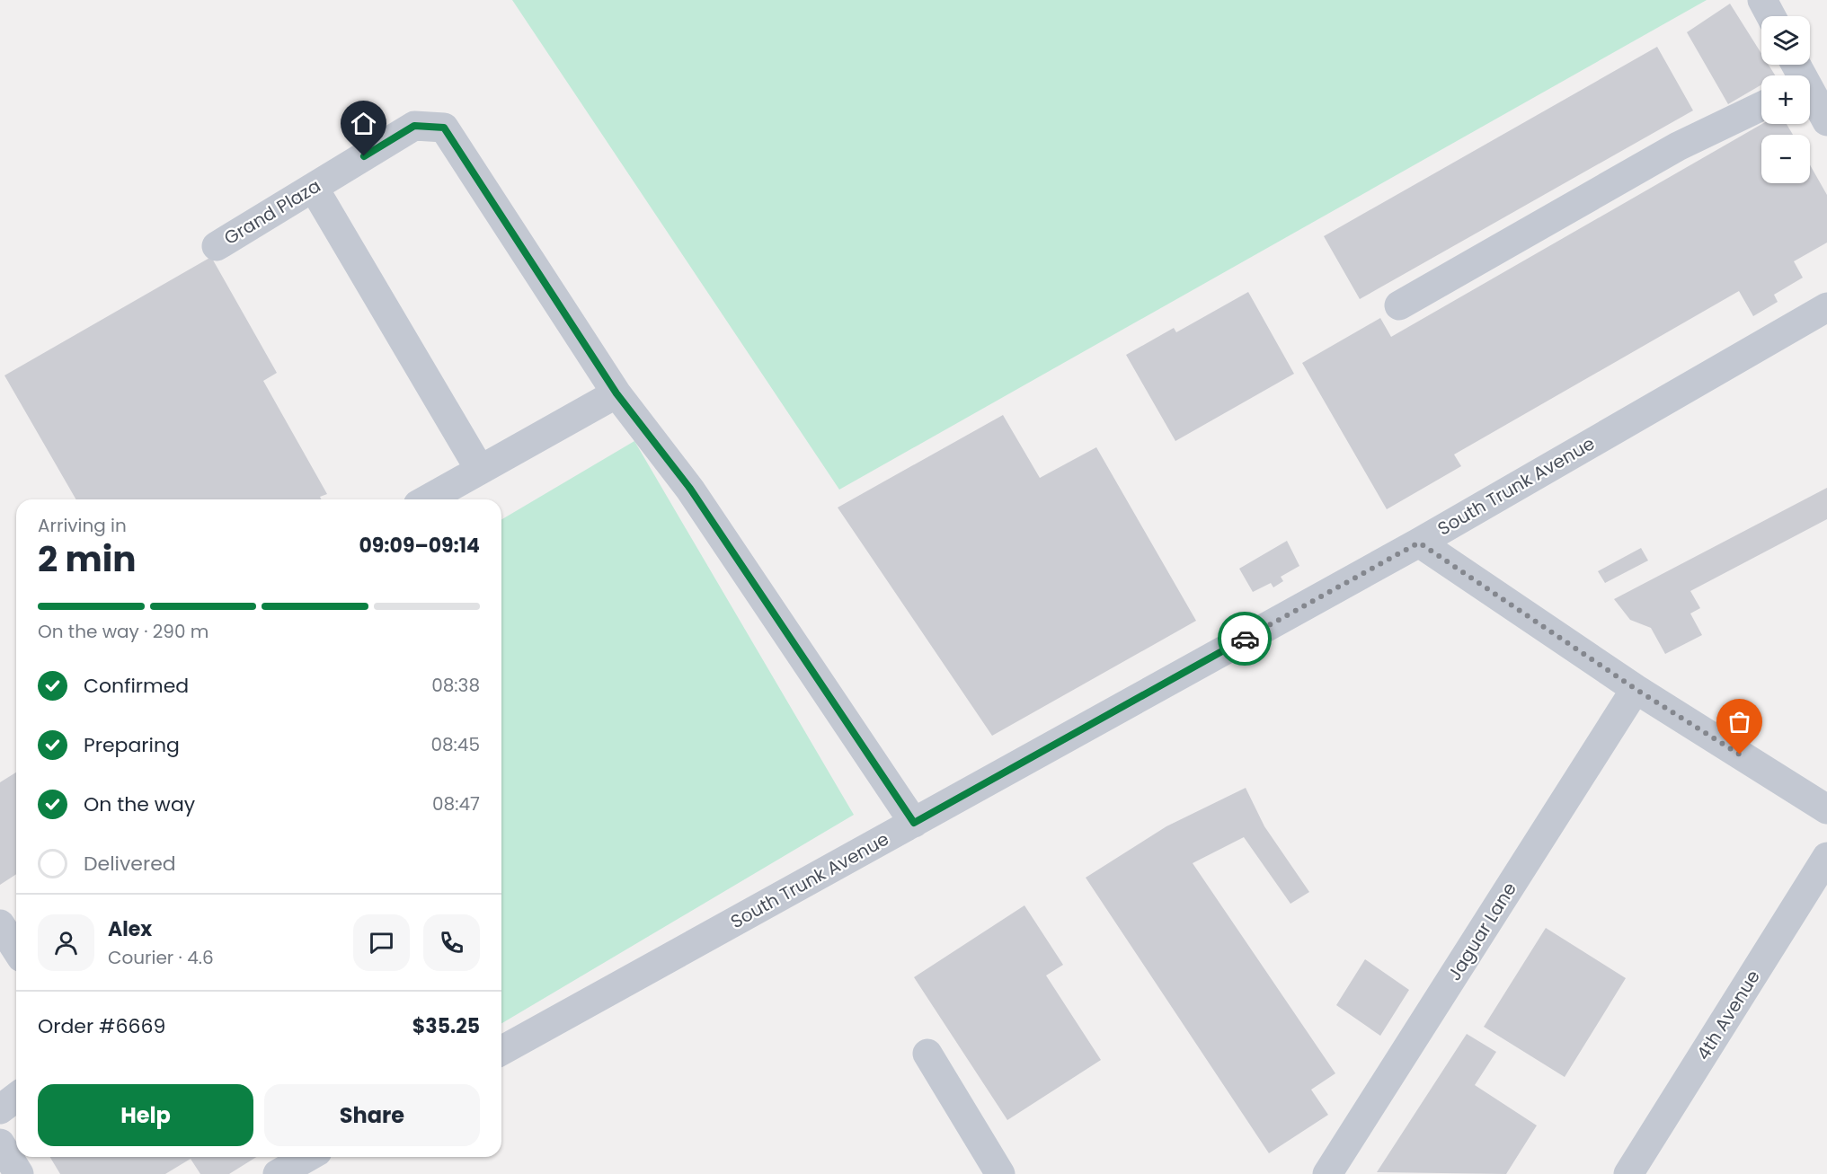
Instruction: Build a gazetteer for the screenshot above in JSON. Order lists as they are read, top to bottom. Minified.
{"streets":{"street":["Grand Plaza","South Trunk Avenue","Jaguar Lane","4th Avenue"]},"crossings":[["Grand Plaza","South Trunk Avenue"]],"page":{"map_buttons":["+","−"],"heading":["2 min","Arriving in","09:09–09:14"],"panel":["Alex","Courier · 4.6","Order #6669","$35.25"],"bar":"On the way · 290 m","list":[["Confirmed","08:38"],["Preparing","08:45"],["On the way","08:47"],"Delivered"],"buttons":["Help","Share"]}}
